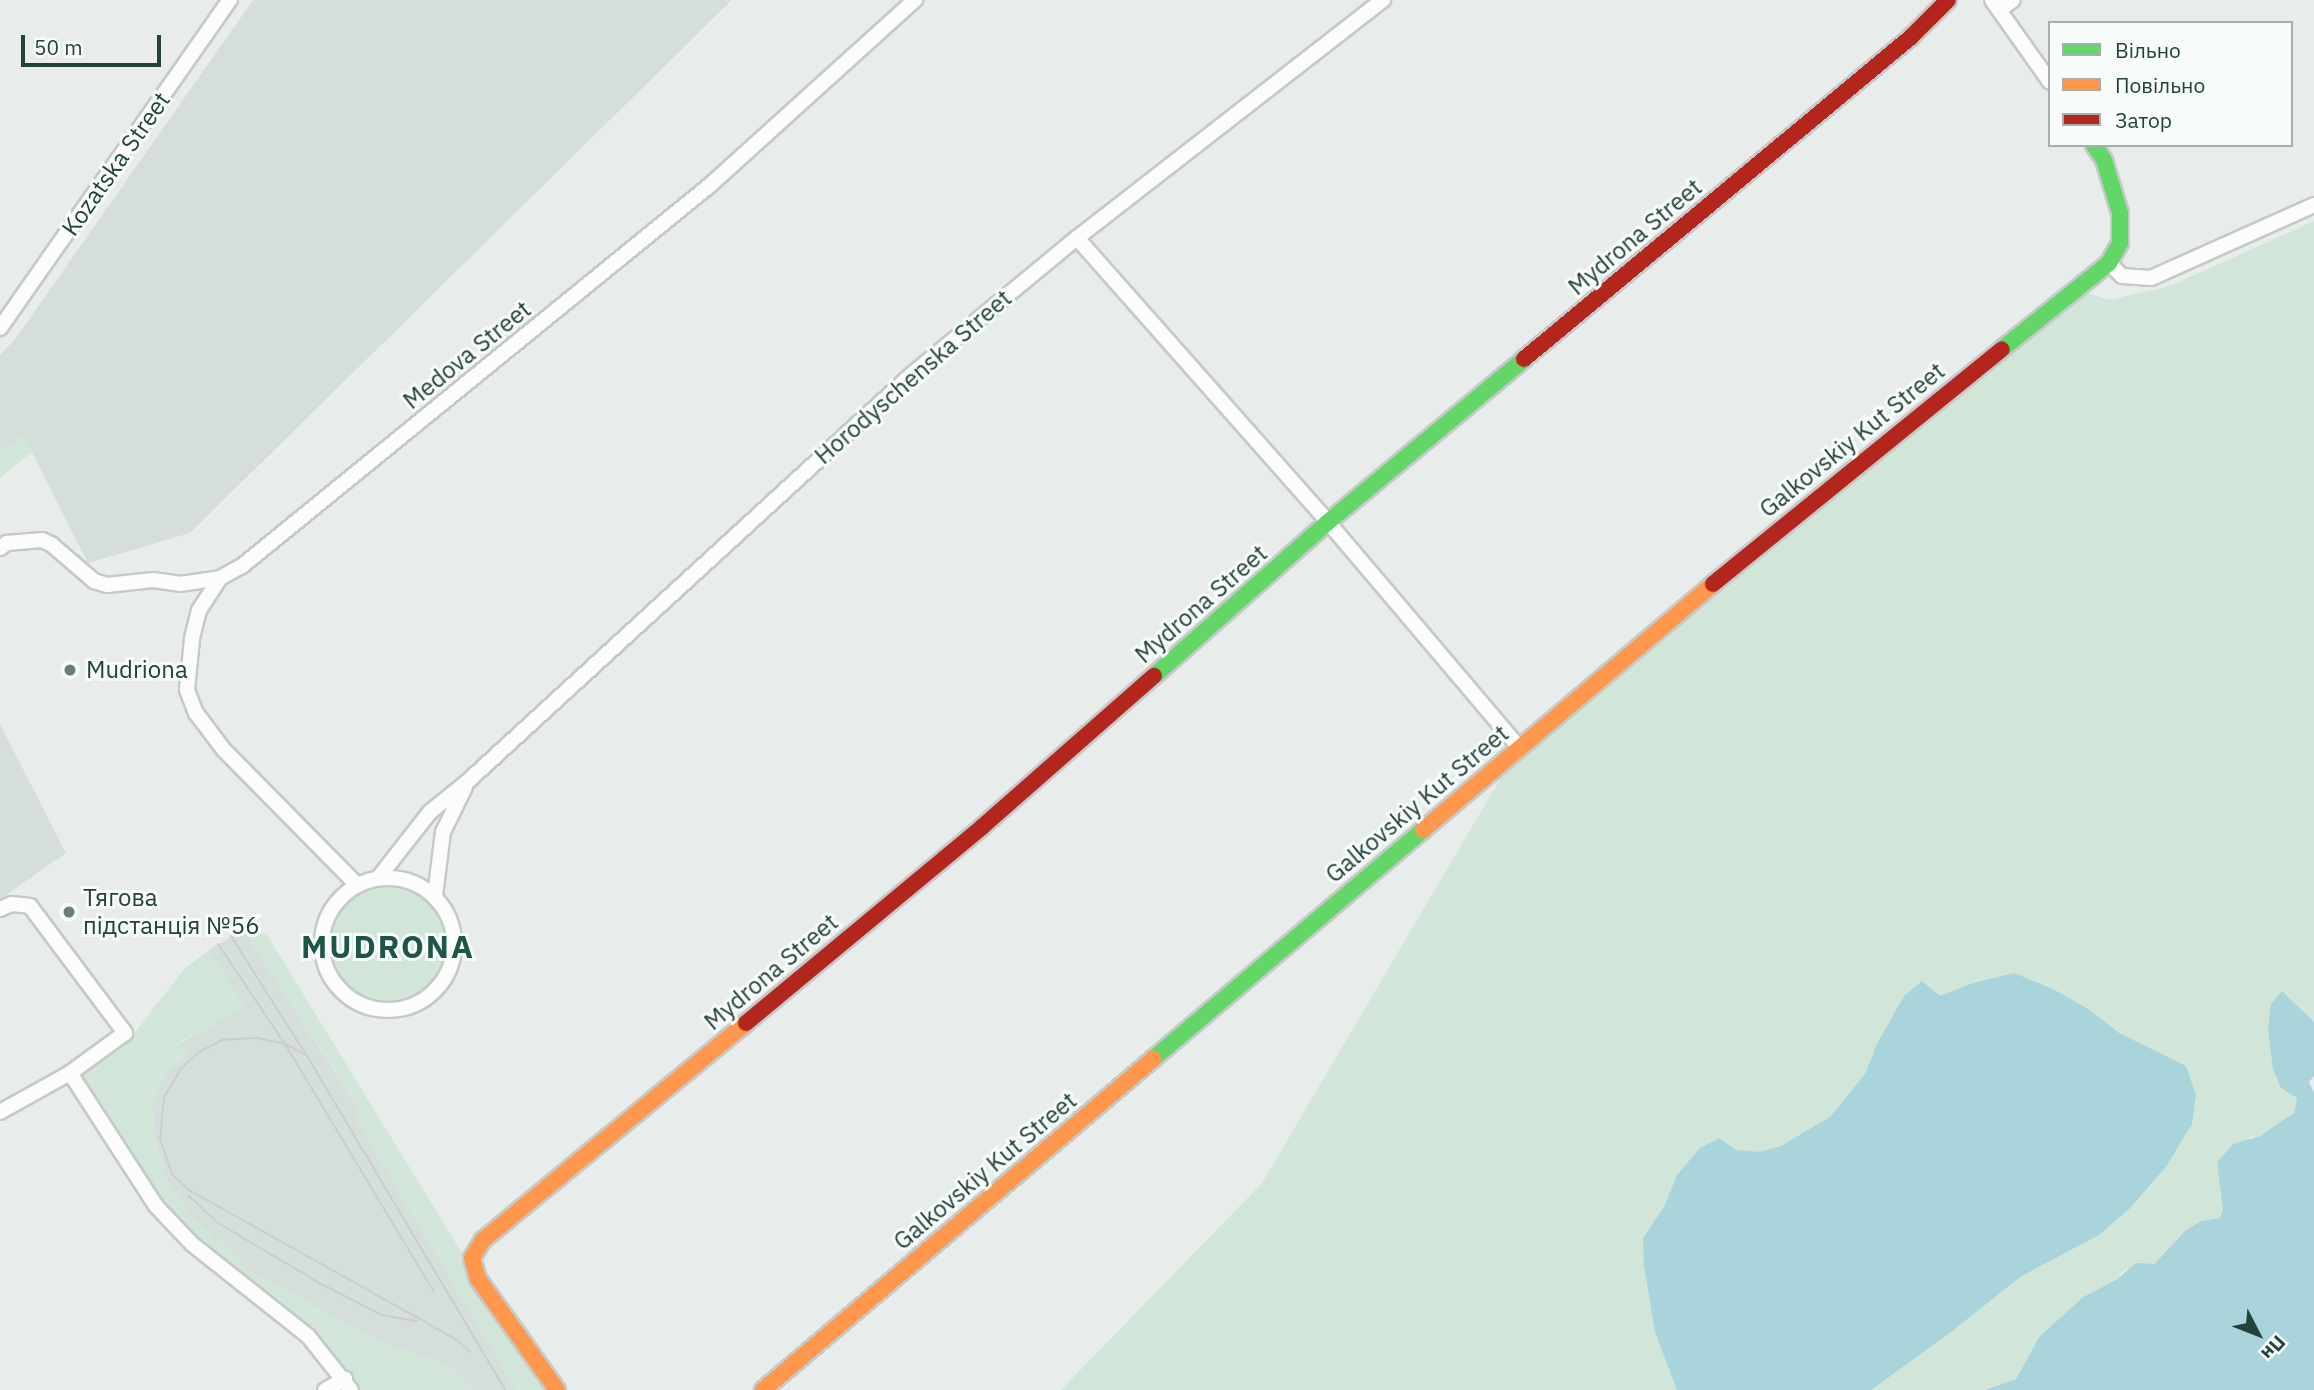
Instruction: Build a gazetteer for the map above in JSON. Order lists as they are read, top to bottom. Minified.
{"streets":{"street":["Kozatska Street","Mydrona Street","Medova Street","Horodyschenska Street","Galkovskiy Kut Street"]},"districts":["MUDRONA"],"places":["Mudriona","Тягова підстанція №56"],"legend":["Вільно","Повільно","Затор"],"scale_bar":"50 m","north":"bottom right"}
